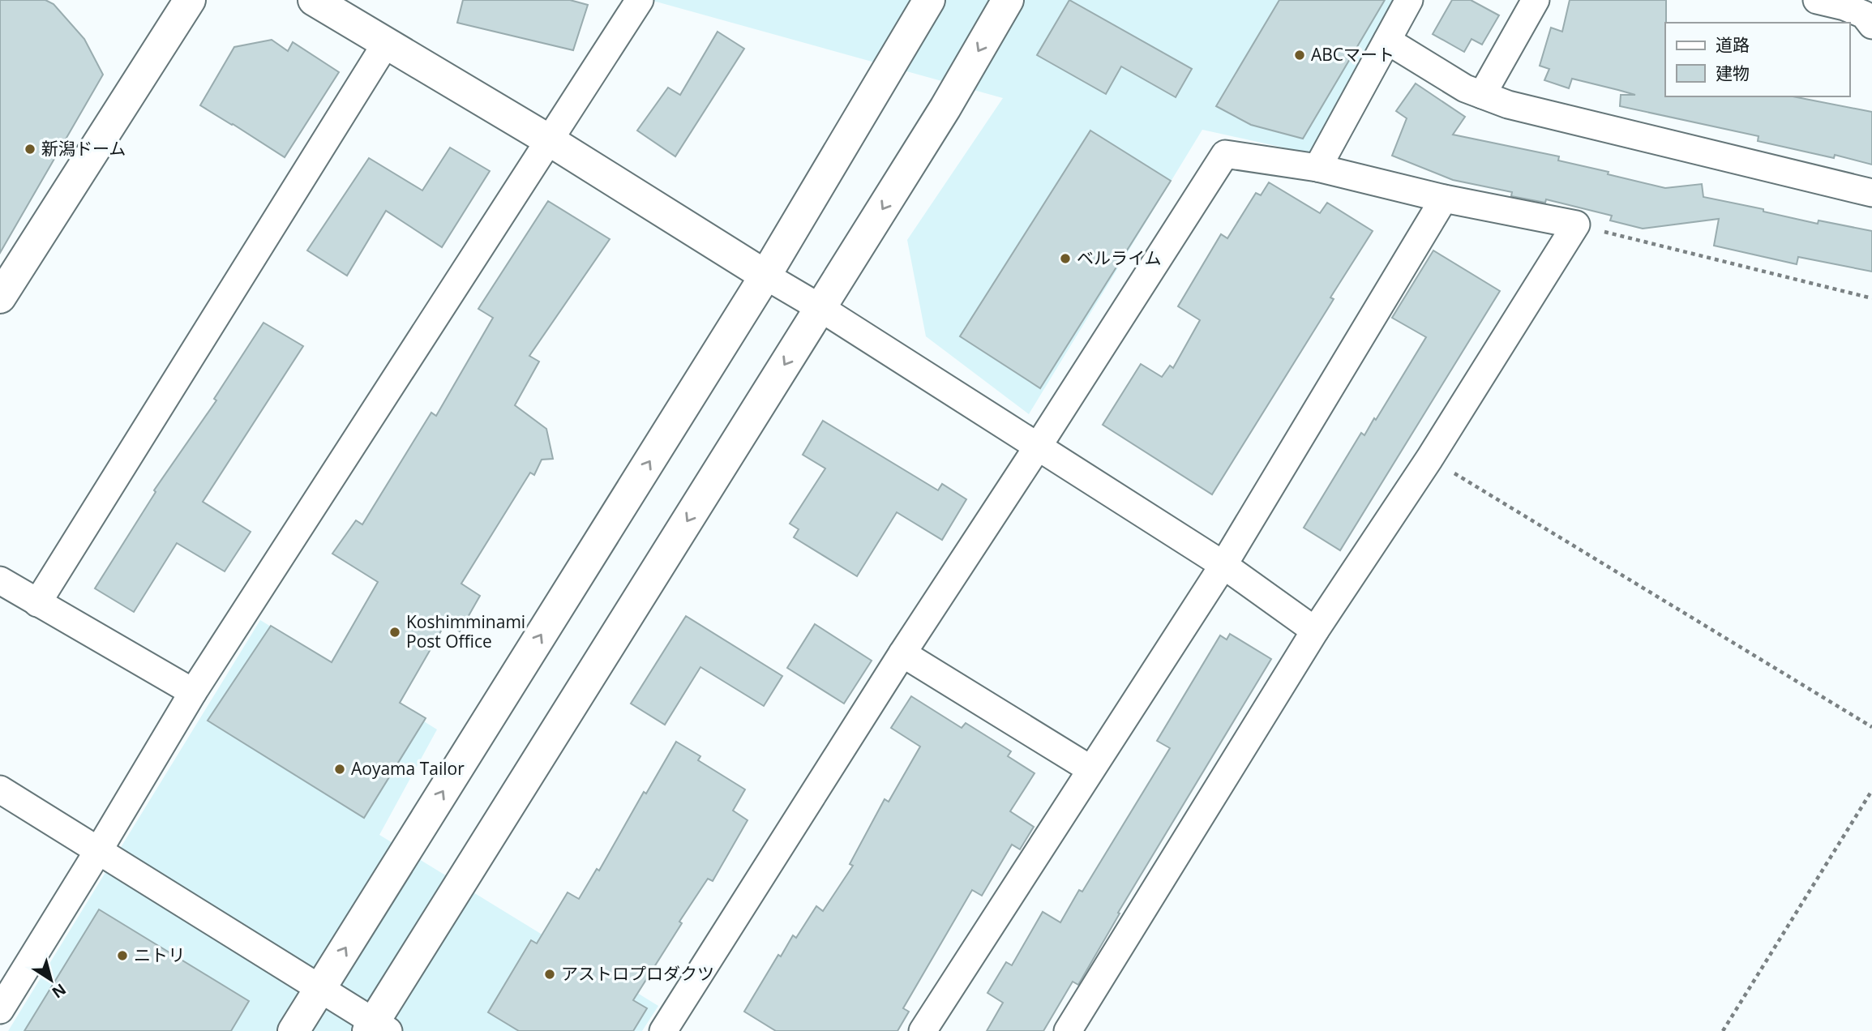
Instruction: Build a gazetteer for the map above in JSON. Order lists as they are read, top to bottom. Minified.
{"places":["ABCマート","新潟ドーム","ベルライム","Koshimminami Post Office","Aoyama Tailor","ニトリ","アストロプロダクツ"],"legend":["道路","建物"],"north":"bottom right"}
